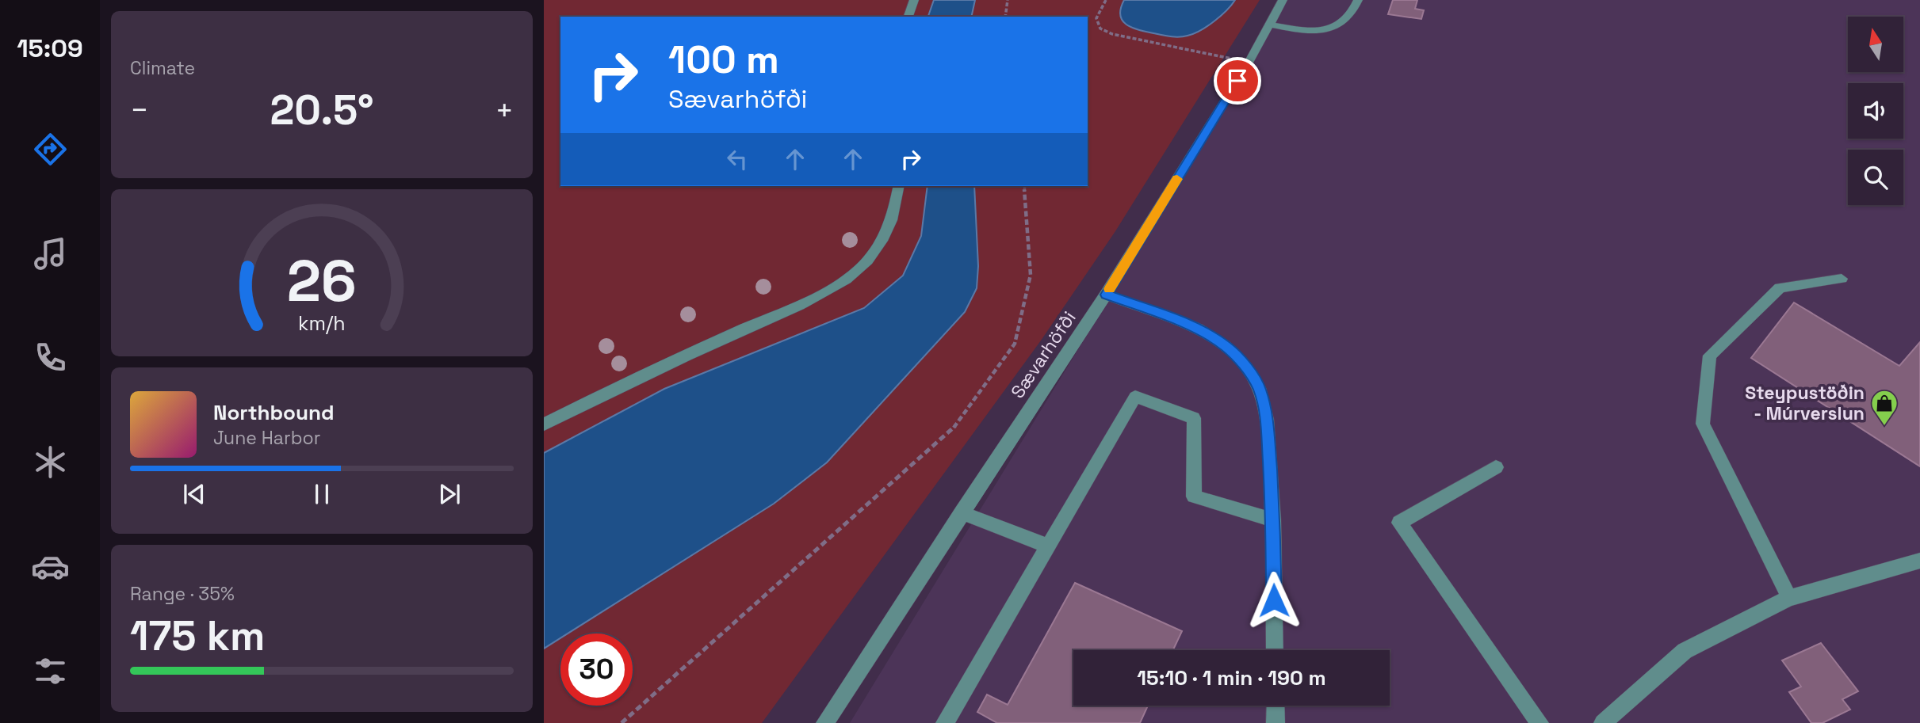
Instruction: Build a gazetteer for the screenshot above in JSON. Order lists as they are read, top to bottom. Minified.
{"streets":{"street":["Sævarhöfði"]},"places":{"shop":["Steypustöðin - Múrverslun"]},"north":"top","page":{"tabs":"15:09","tile":["Climate",["Range · 35%","175 km"]],"turn":["100 m","Sævarhöfði"],"heat":["−","20.5°","+"],"song":["Northbound","June Harbor"],"limit":"30","trip":"15:10 · 1 min · 190 m","gauge":["26","km/h"]}}
